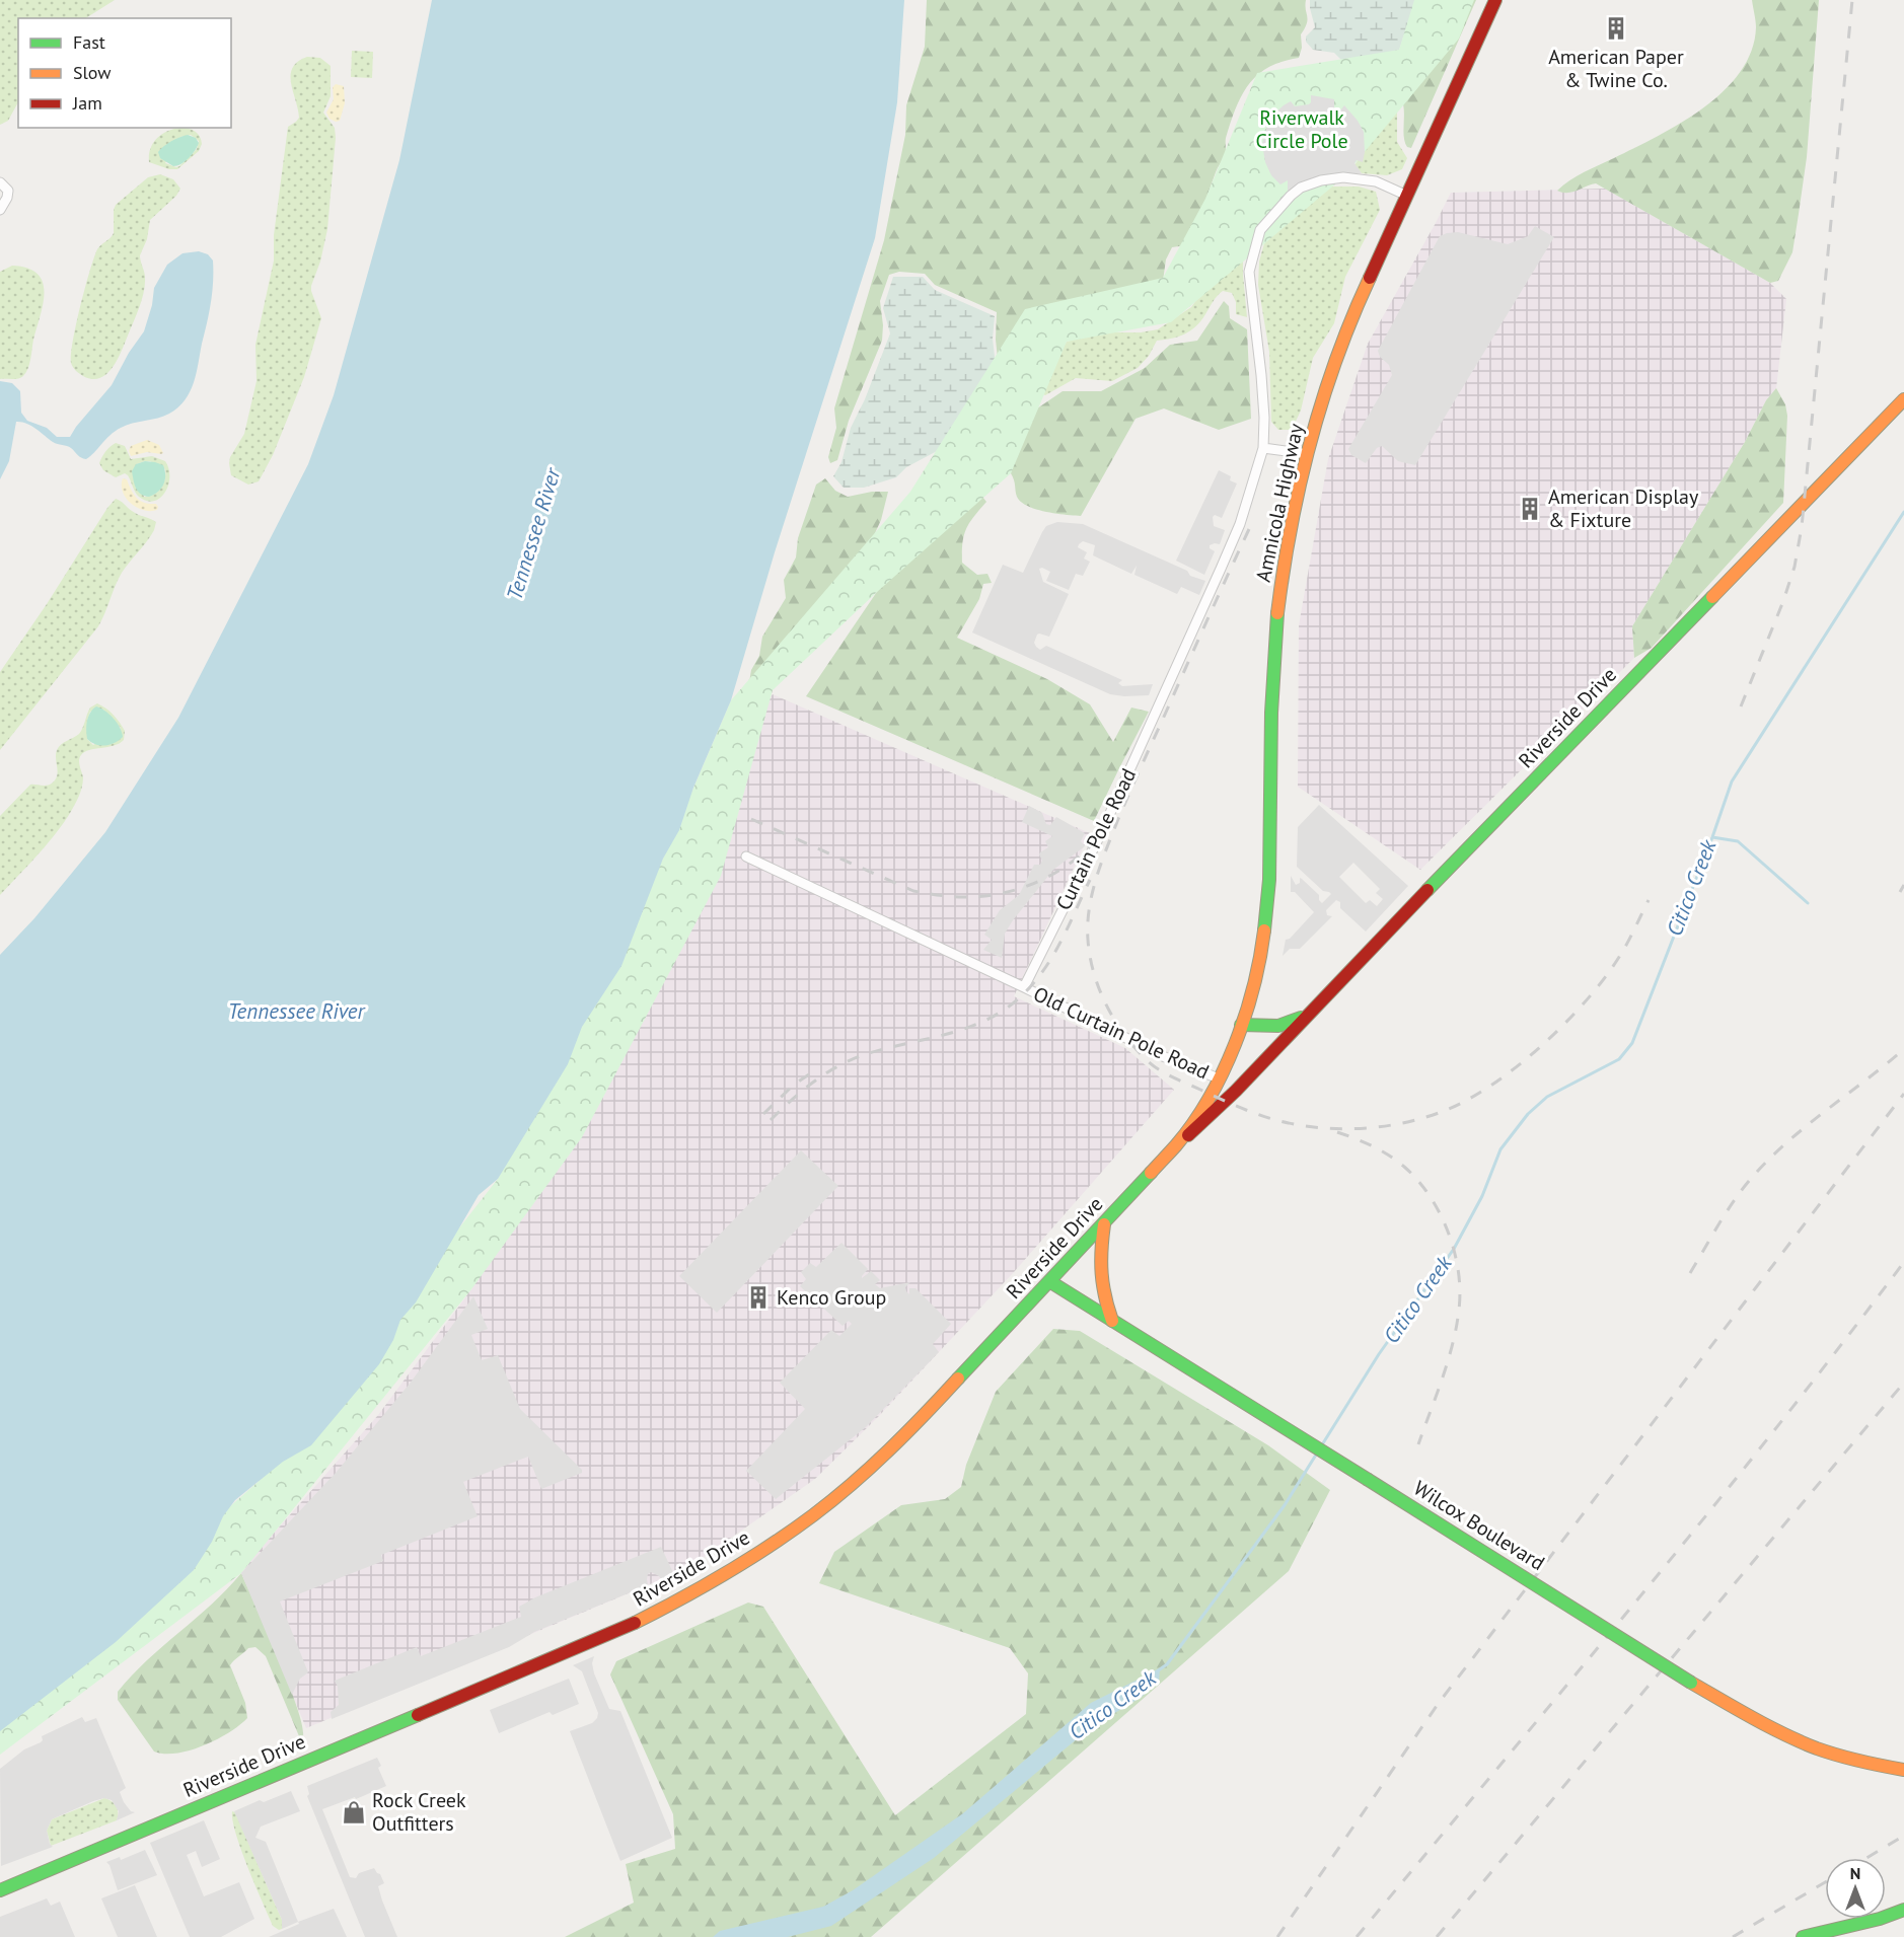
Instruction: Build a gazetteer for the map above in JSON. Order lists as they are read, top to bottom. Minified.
{"streets":{"main road":["Amnicola Highway","Riverside Drive","Wilcox Boulevard"],"street":["Curtain Pole Road","Old Curtain Pole Road"]},"crossings":[["Amnicola Highway","Riverside Drive"],["Amnicola Highway","Curtain Pole Road"],["Riverside Drive","Old Curtain Pole Road"],["Riverside Drive","Wilcox Boulevard"],["Curtain Pole Road","Old Curtain Pole Road"]],"water":["Tennessee River","Citico Creek"],"parks":["Riverwalk Circle Pole"],"places":{"building":["American Paper & Twine Co.","American Display & Fixture","Kenco Group"],"shop":["Rock Creek Outfitters"]},"legend":["Fast","Slow","Jam"],"north":"top"}
